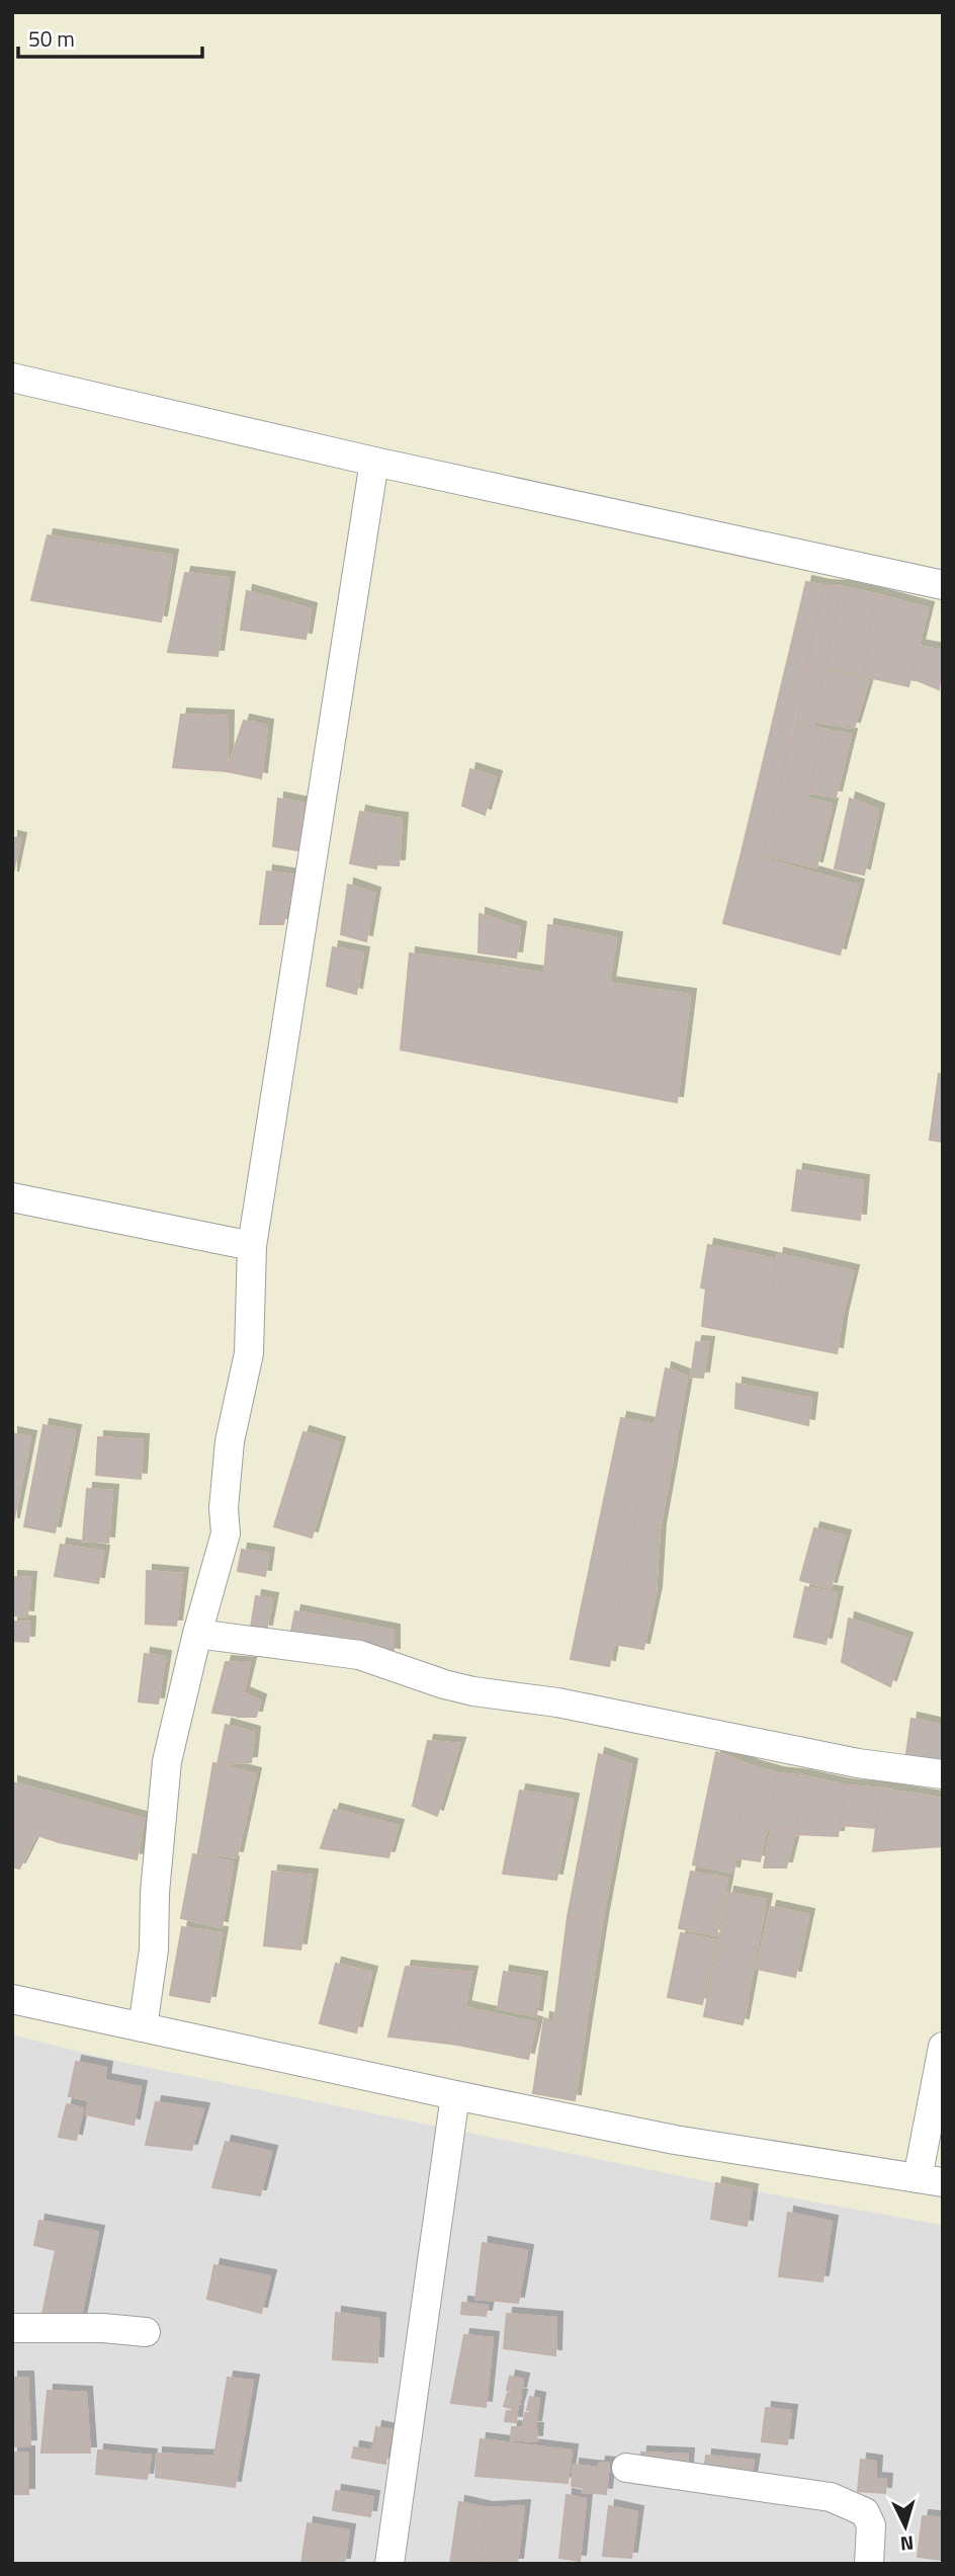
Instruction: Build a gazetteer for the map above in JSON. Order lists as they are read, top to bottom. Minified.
{"scale_bar":"50 m","north":"bottom"}
